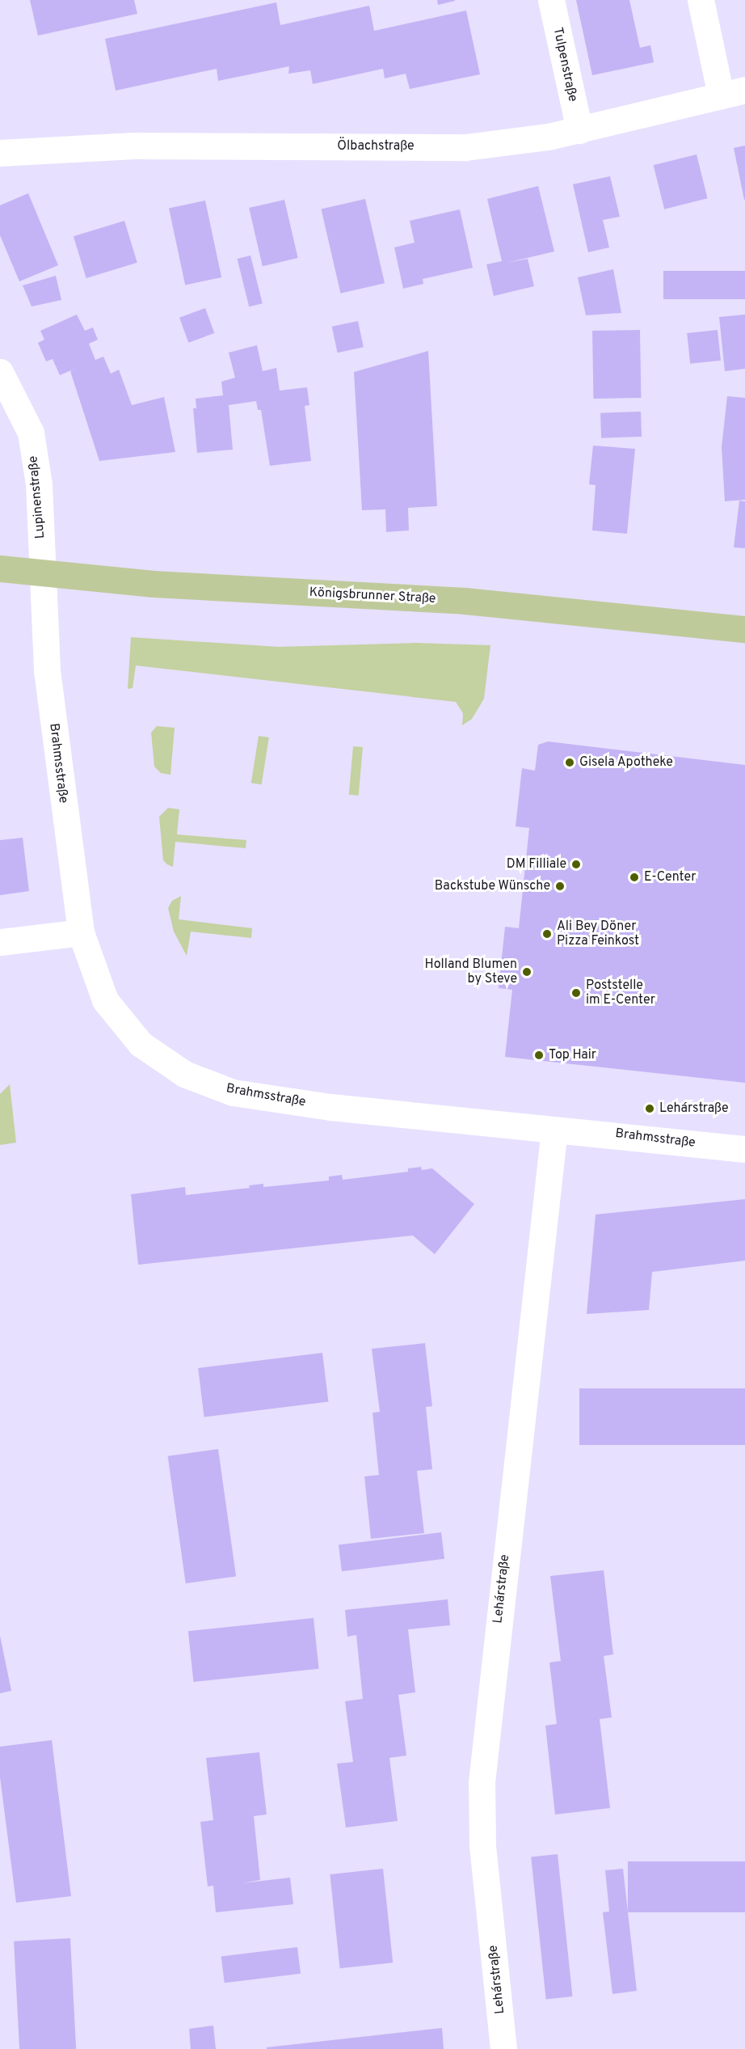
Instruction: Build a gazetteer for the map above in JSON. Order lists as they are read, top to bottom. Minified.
{"streets":{"main road":["Königsbrunner Straße"],"street":["Tulpenstraße","Ölbachstraße","Lupinenstraße","Brahmsstraße","Lehárstraße"]},"crossings":[["Tulpenstraße","Ölbachstraße"],["Lupinenstraße","Königsbrunner Straße"],["Lupinenstraße","Brahmsstraße"],["Königsbrunner Straße","Brahmsstraße"],["Brahmsstraße","Lehárstraße"]],"places":["Gisela Apotheke","DM Filliale","E-Center","Backstube Wünsche","Ali Bey Döner Pizza Feinkost","Holland Blumen by Steve","Poststelle im E-Center","Top Hair","Lehárstraße"]}
